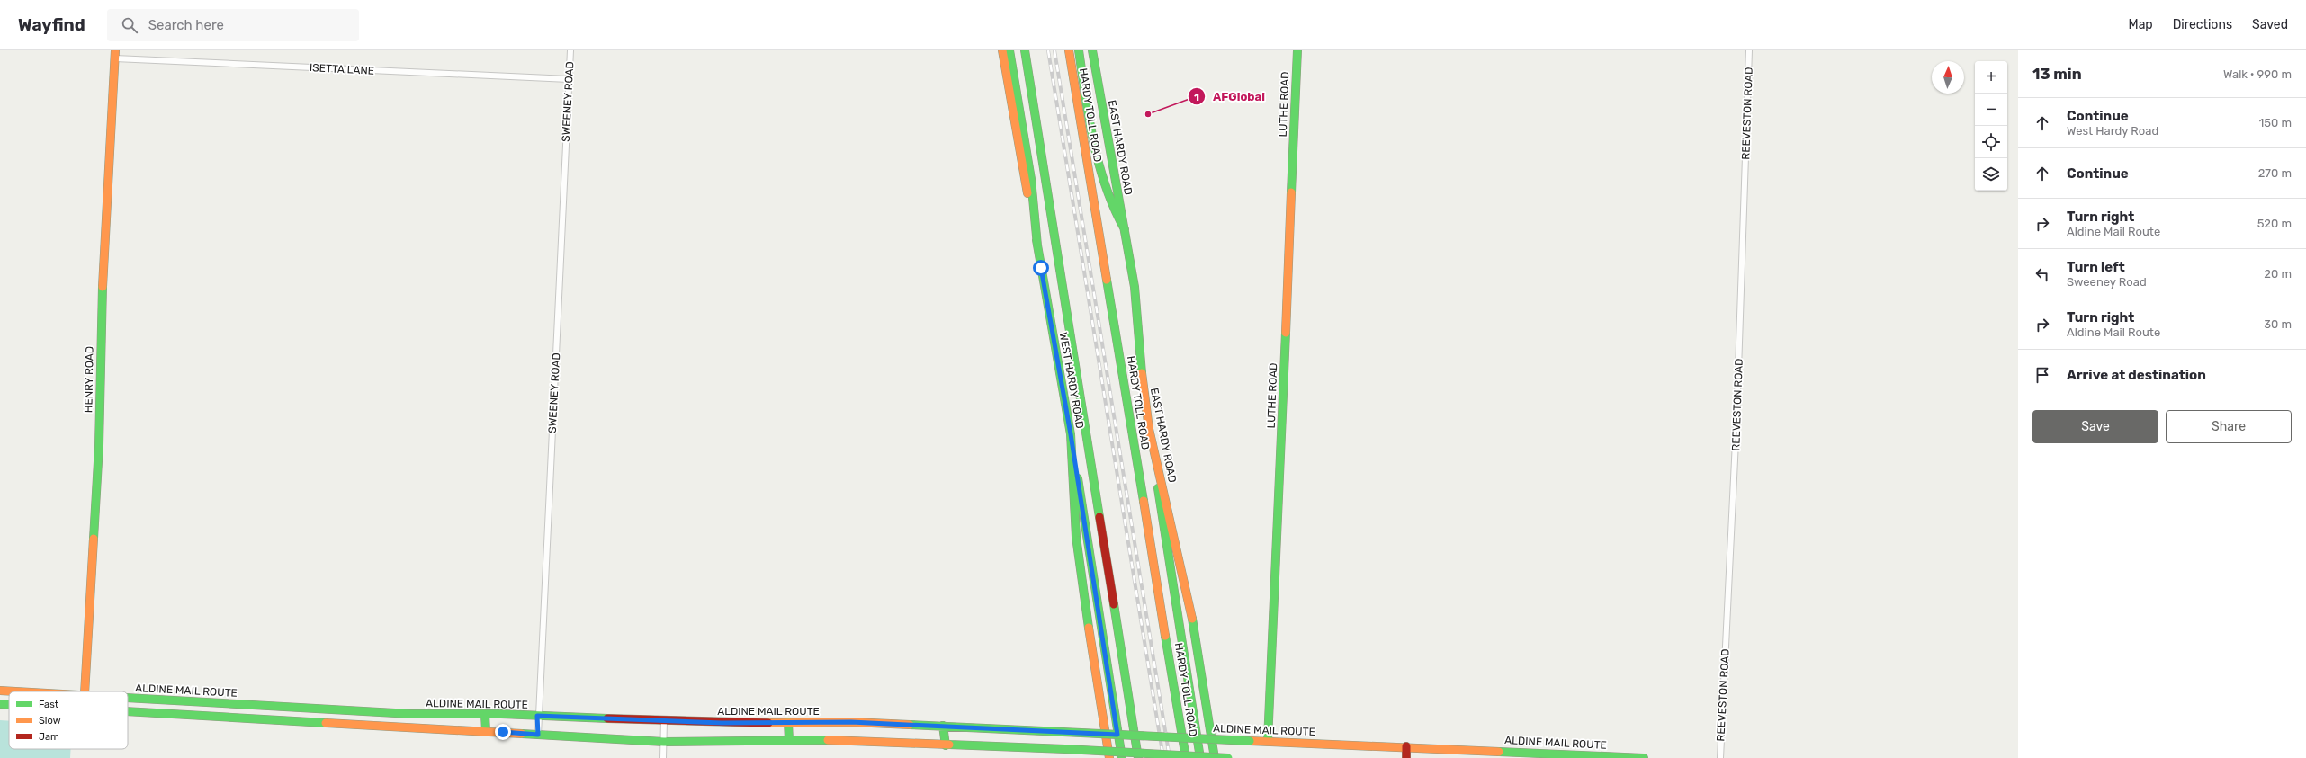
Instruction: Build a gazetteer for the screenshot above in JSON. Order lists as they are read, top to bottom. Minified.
{"streets":{"main road":["LUTHE ROAD","HARDY TOLL ROAD","EAST HARDY ROAD","HENRY ROAD","WEST HARDY ROAD","ALDINE MAIL ROUTE"],"street":["ISETTA LANE","SWEENEY ROAD","REEVESTON ROAD"]},"crossings":[["ISETTA LANE","SWEENEY ROAD"],["ISETTA LANE","HENRY ROAD"],["SWEENEY ROAD","ALDINE MAIL ROUTE"],["LUTHE ROAD","ALDINE MAIL ROUTE"]],"places":["AFGlobal"],"legend":["Fast","Slow","Jam"],"north":"top","page":{"header":"Wayfind","search":"Search here","nav":["Map","Directions","Saved"],"heading":["13 min","Walk · 990 m"],"map_buttons":["+","−"],"list":[["Continue","West Hardy Road","150 m"],["Continue","270 m"],["Turn right","Aldine Mail Route","520 m"],["Turn left","Sweeney Road","20 m"],["Turn right","Aldine Mail Route","30 m"],"Arrive at destination"],"buttons":["Save","Share"]}}
